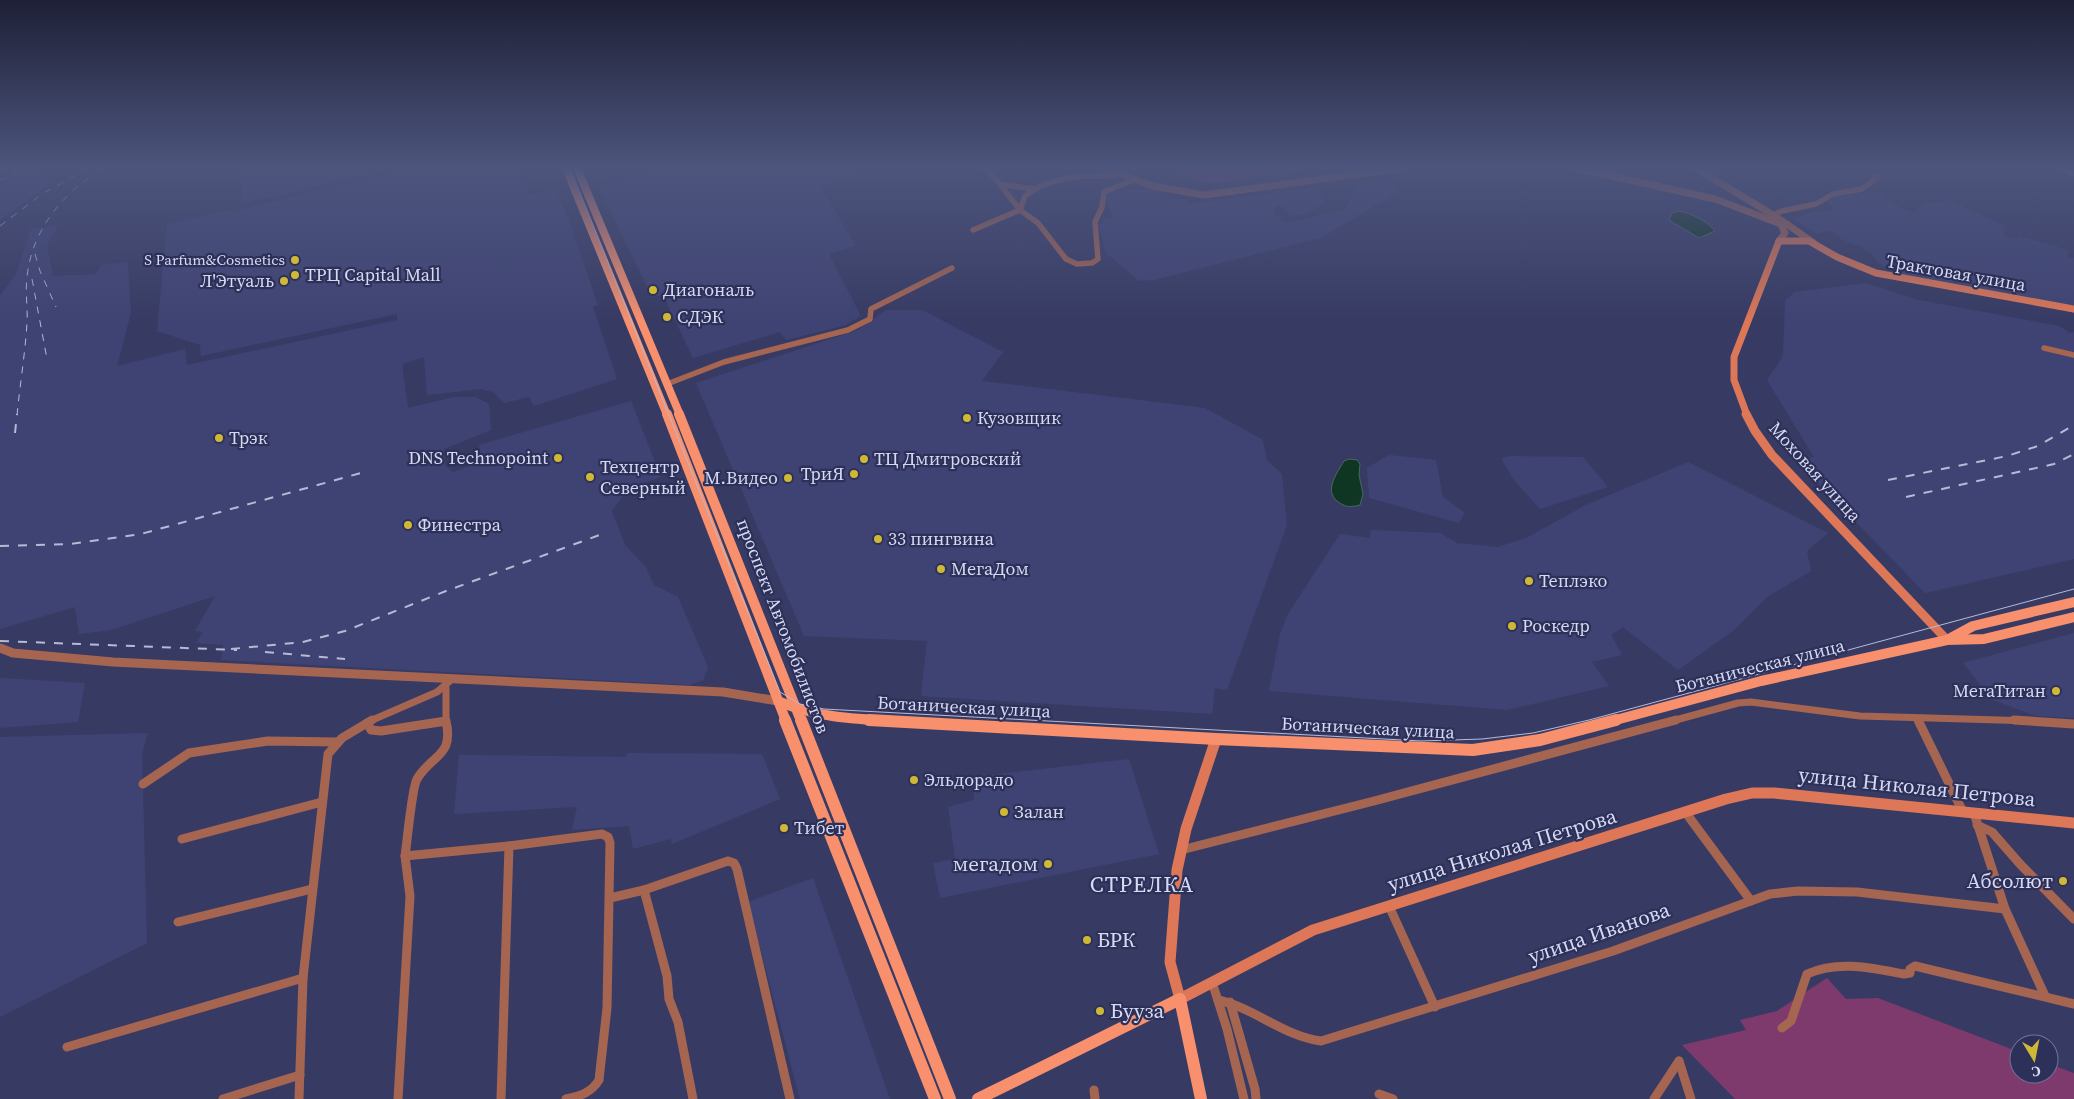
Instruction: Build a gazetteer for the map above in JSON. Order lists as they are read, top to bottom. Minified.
{"streets":{"main road":["Трактовая улица","Моховая улица","проспект Автомобилистов","Ботаническая улица","улица Николая Петрова"],"street":["улица Иванова"]},"crossings":[["Трактовая улица","Моховая улица"],["Моховая улица","Ботаническая улица"],["проспект Автомобилистов","Ботаническая улица"]],"districts":["СТРЕЛКА"],"places":["S Parfum&Cosmetics","ТРЦ Capital Mall","Л'Этуаль","Диагональ","СДЭК","Кузовщик","Трэк","DNS Technopoint","ТЦ Дмитровский","ТриЯ","Техцентр Северный","М.Видео","Финестра","33 пингвина","МегаДом","Теплэко","Роскедр","МегаТитан","Эльдорадо","Залан","Тибет","мегадом","Абсолют","БРК","Бууза"],"north":"bottom"}
